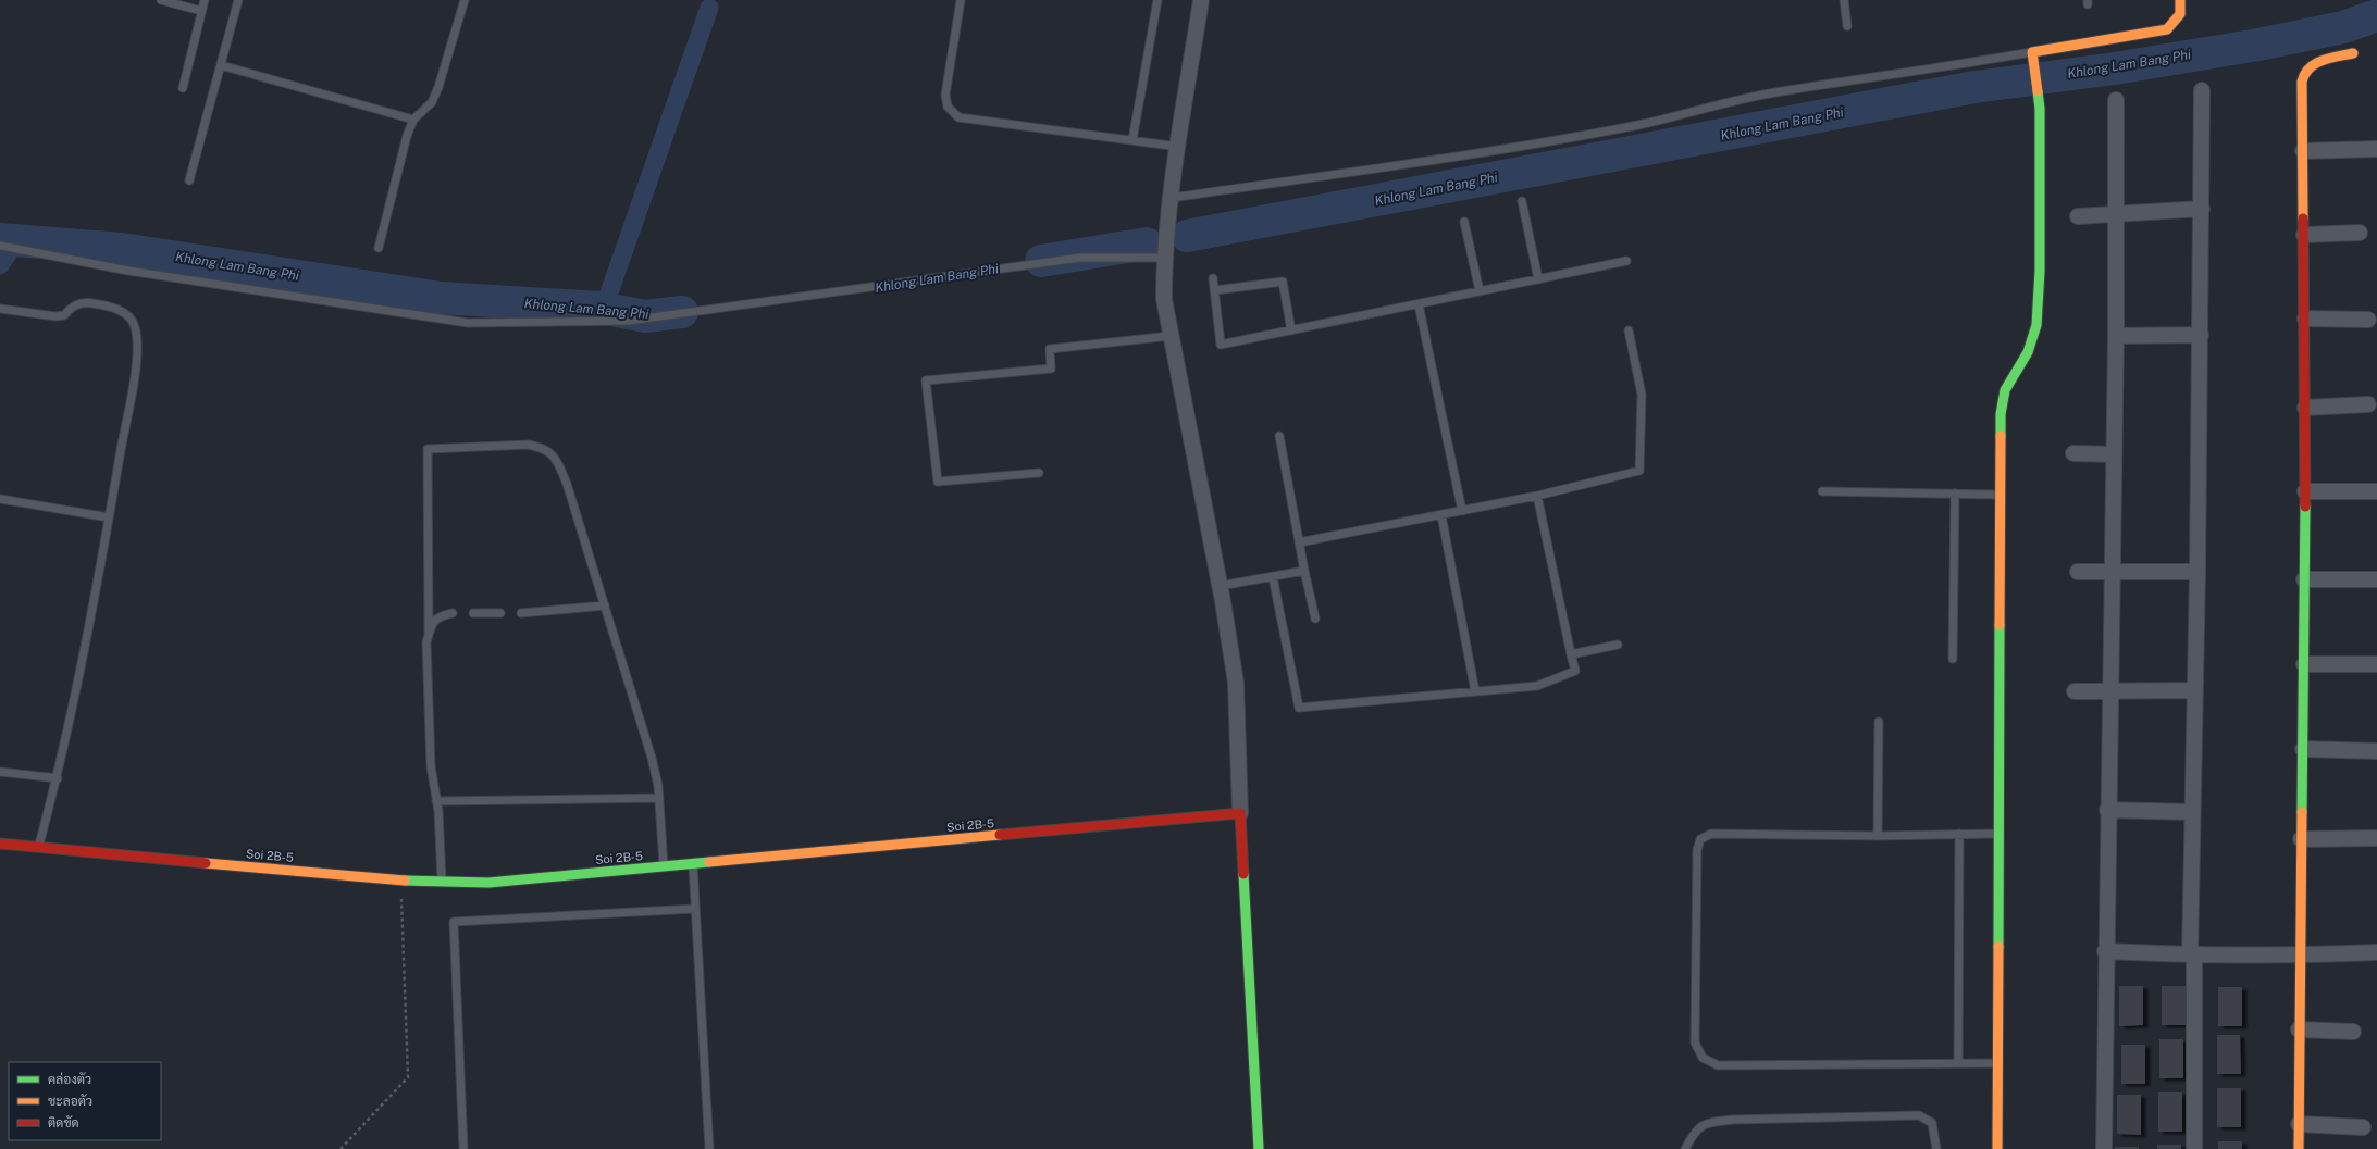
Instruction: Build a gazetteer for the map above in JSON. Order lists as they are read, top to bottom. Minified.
{"streets":{"street":["Soi 2B-5"]},"water":["Khlong Lam Bang Phi"],"legend":["คล่องตัว","ชะลอตัว","ติดขัด"]}
